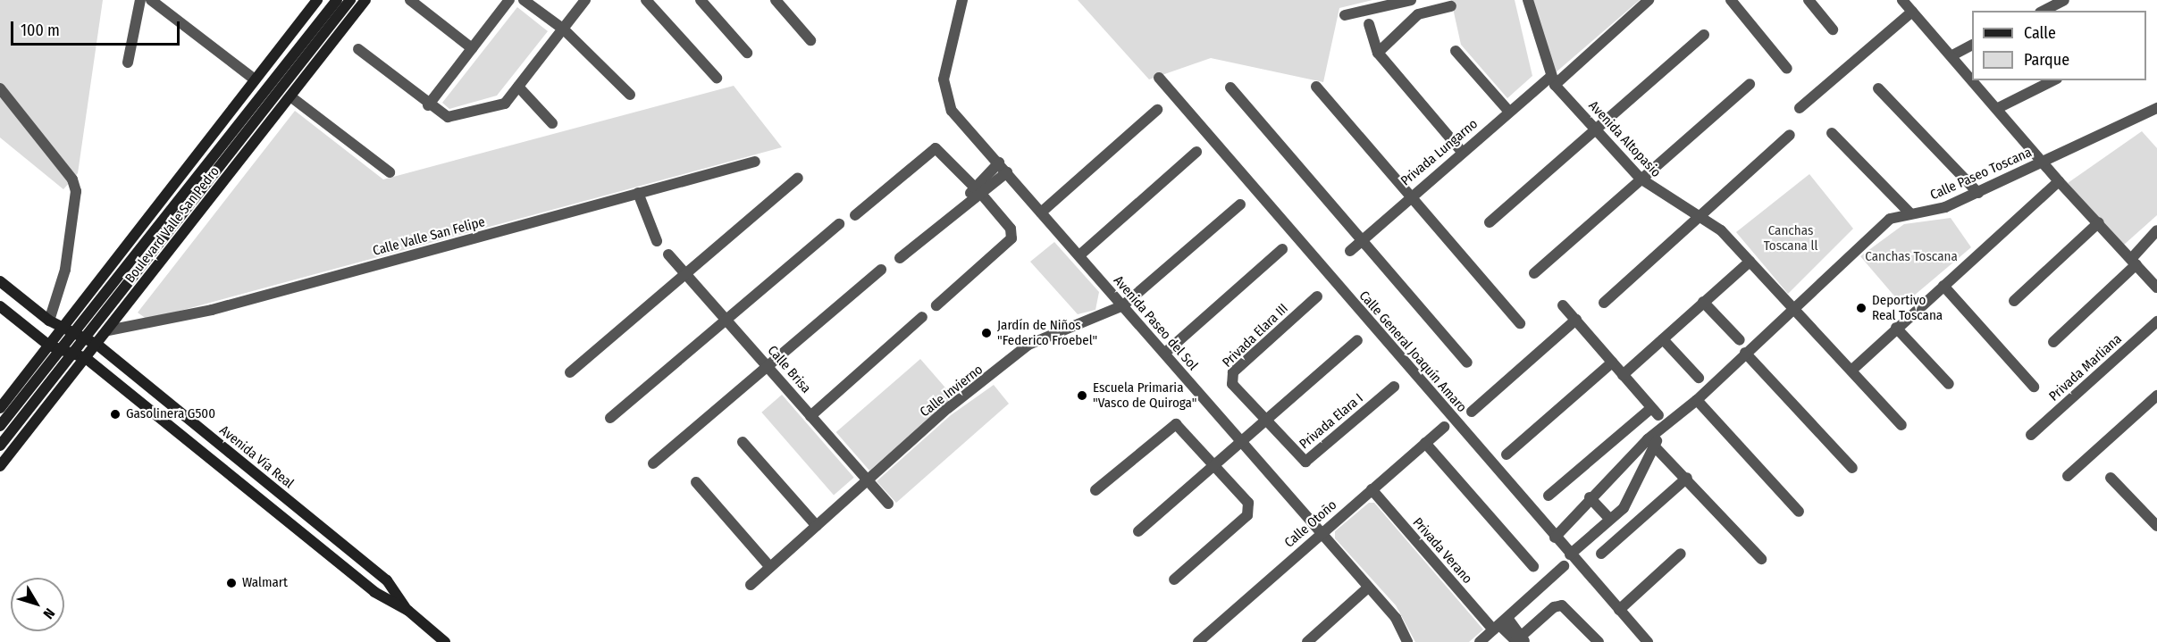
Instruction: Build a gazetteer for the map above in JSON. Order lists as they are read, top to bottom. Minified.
{"streets":{"main road":["Boulevard Valle San Pedro","Avenida Vía Real"],"street":["Avenida Altopasio","Privada Lungarno","Calle Paseo Toscana","Calle Valle San Felipe","Avenida Paseo del Sol","Privada Elara III","Calle General Joaquín Amaro","Privada Marliana","Calle Brisa","Calle Invierno","Privada Elara I","Calle Otoño","Privada Verano"]},"crossings":[["Avenida Altopasio","Privada Lungarno"],["Avenida Altopasio","Calle Paseo Toscana"],["Calle Paseo Toscana","Calle General Joaquín Amaro"],["Boulevard Valle San Pedro","Calle Valle San Felipe"],["Boulevard Valle San Pedro","Avenida Vía Real"],["Avenida Paseo del Sol","Calle Invierno"],["Avenida Paseo del Sol","Calle Otoño"],["Privada Elara III","Privada Elara I"],["Calle Brisa","Calle Invierno"],["Calle Otoño","Privada Verano"]],"parks":["Canchas Toscana ll","Canchas Toscana"],"places":["Deportivo Real Toscana","Jardín de Niños \"Federico Froebel\"","Escuela Primaria \"Vasco de Quiroga\"","Gasolinera G500","Walmart"],"legend":["Calle","Parque"],"scale_bar":"100 m","north":"bottom right"}
